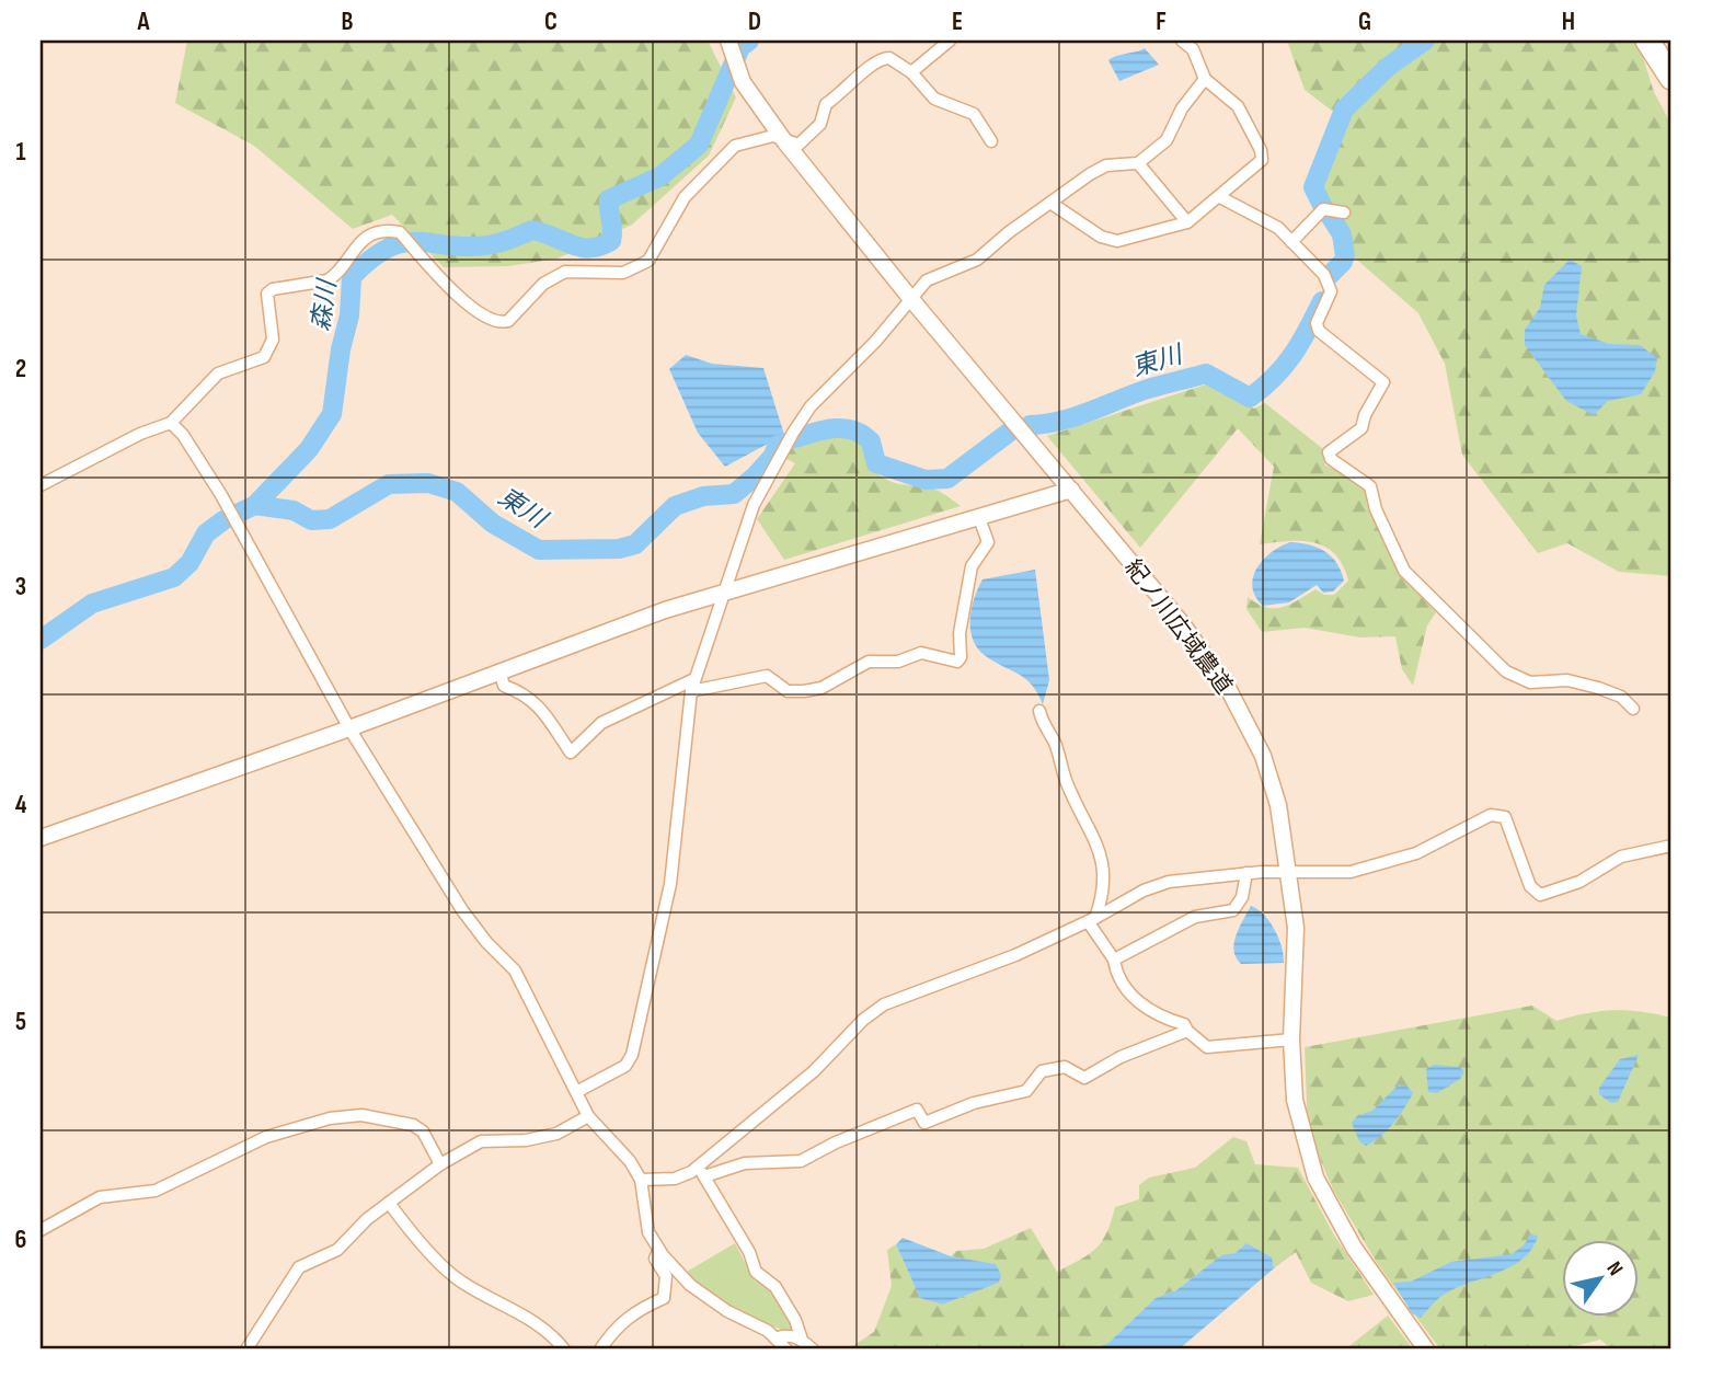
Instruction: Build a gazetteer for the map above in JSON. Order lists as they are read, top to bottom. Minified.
{"streets":{"street":["紀ノ川広域農道"]},"water":["森川","東川"],"north":"top right","grid":{"columns":["A","B","C","D","E","F","G","H"],"rows":["1","2","3","4","5","6"]}}
